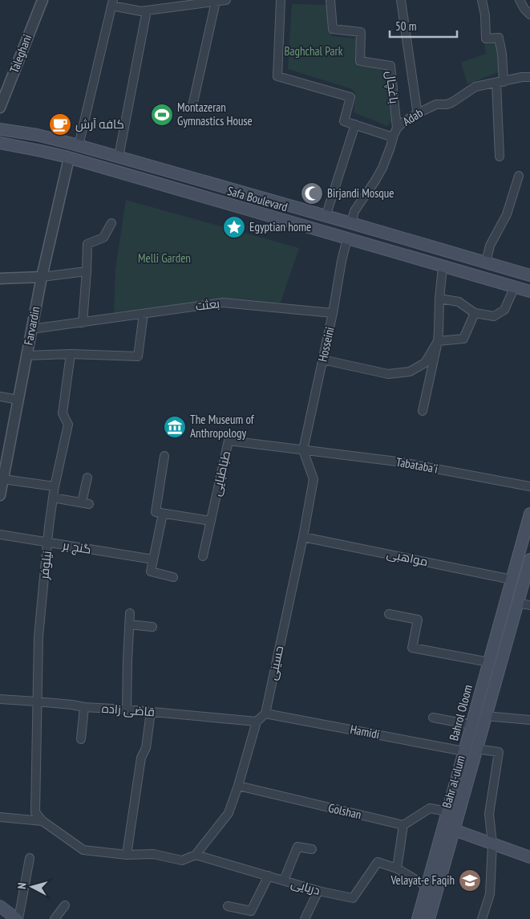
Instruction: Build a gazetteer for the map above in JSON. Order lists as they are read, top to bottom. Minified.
{"streets":{"main road":["Safa Boulevard","Bahrol Oloom","Bahr al-ulum"],"street":["Taleghani","باغچال","Adab","بعثت","Farvardin","Hosseini","Tabataba'i","طباطبایی","گنج بر","مواهبی","نیلوفر","حسینی","قاضی زاده","Hamidi","Golshan","دریایی"]},"crossings":[["باغچال","Adab"],["Adab","Safa Boulevard"],["Safa Boulevard","Farvardin"],["Safa Boulevard","Hosseini"],["بعثت","Farvardin"],["بعثت","Hosseini"],["Hosseini","Tabataba'i"],["Hosseini","طباطبایی"],["Hosseini","حسینی"],["Tabataba'i","طباطبایی"],["Tabataba'i","حسینی"],["طباطبایی","حسینی"],["گنج بر","نیلوفر"],["مواهبی","حسینی"],["مواهبی","Bahrol Oloom"],["نیلوفر","قاضی زاده"],["حسینی","Hamidi"],["Bahrol Oloom","Hamidi"],["Bahrol Oloom","Bahr al-ulum"],["Bahrol Oloom","دریایی"]],"parks":["Baghchal Park","Melli Garden"],"places":{"sports":["Montazeran Gymnastics House"],"cafe":["کافه آرش"],"mosque":["Birjandi Mosque"],"place":["Egyptian home"],"museum":["The Museum of Anthropology"],"school or university":["Velayat-e Faqih"]},"scale_bar":"50 m","north":"left"}
